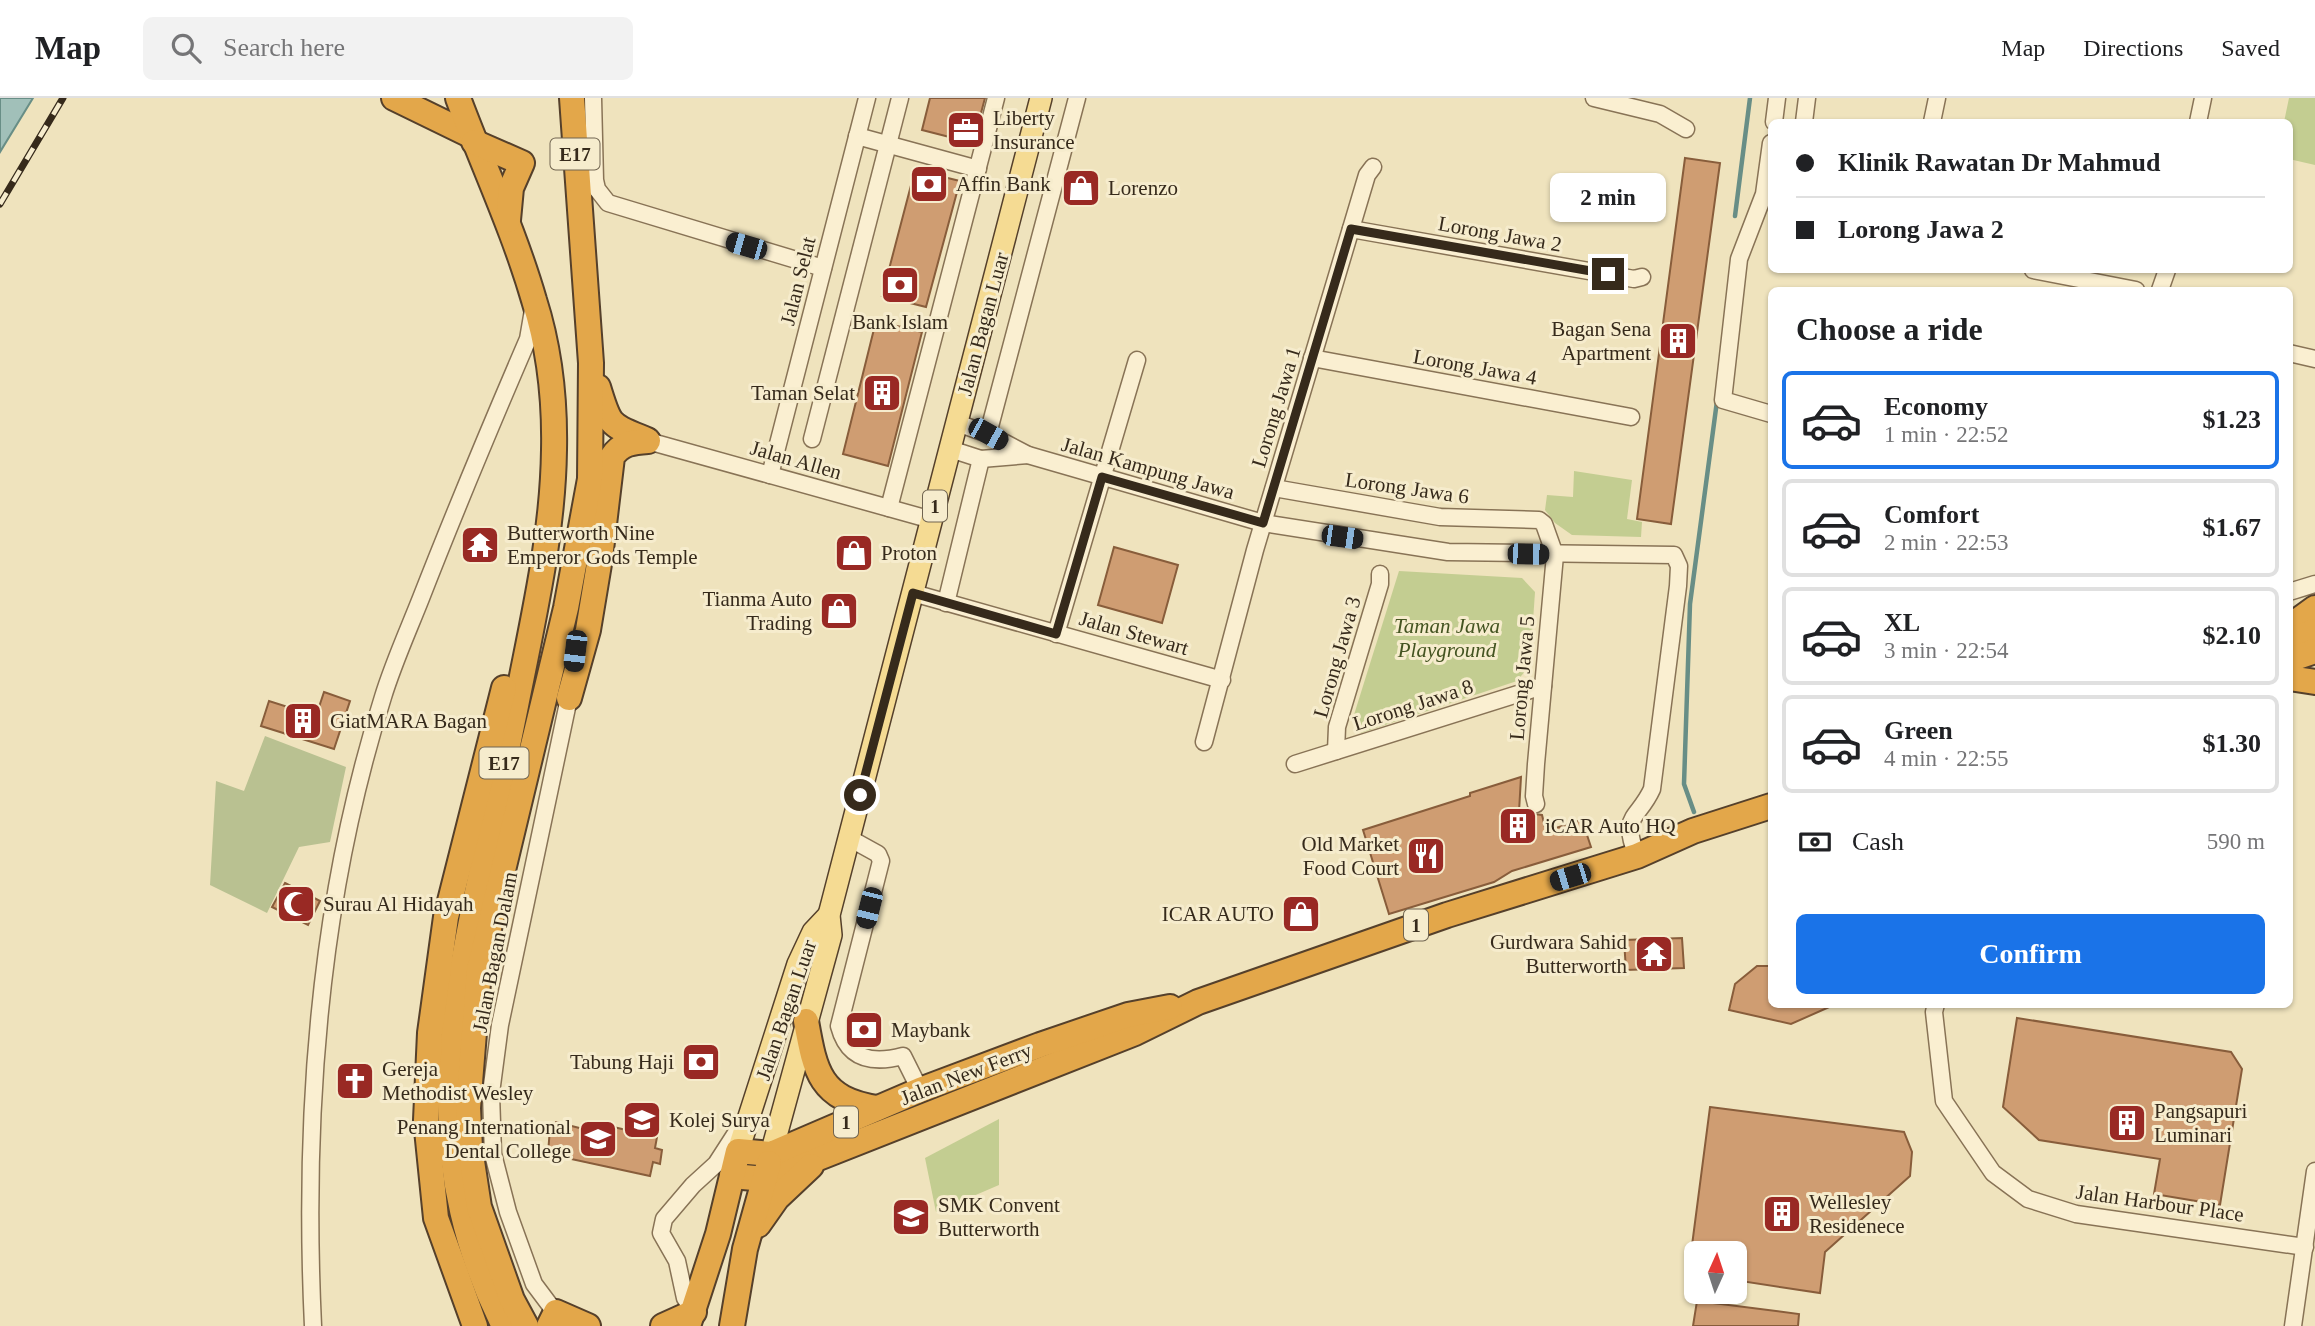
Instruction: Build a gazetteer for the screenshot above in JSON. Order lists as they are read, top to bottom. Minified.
{"streets":{"highway":["E17","1","Jalan New Ferry"],"main road":["Jalan Bagan Luar"],"street":["Lorong Jawa 2","Jalan Selat","Lorong Jawa 4","Lorong Jawa 1","Jalan Allen","Jalan Kampung Jawa","Lorong Jawa 6","Jalan Stewart","Lorong Jawa 3","Lorong Jawa 5","Lorong Jawa 8","Jalan Bagan Dalam","Jalan Harbour Place"]},"crossings":[["Lorong Jawa 2","Lorong Jawa 1"],["Jalan Selat","Jalan Allen"],["Jalan Bagan Luar","Jalan Allen"],["Jalan Bagan Luar","Jalan Kampung Jawa"],["Jalan Bagan Luar","1"],["Jalan Bagan Luar","Jalan Stewart"],["Jalan Bagan Luar","Jalan New Ferry"],["Lorong Jawa 4","Lorong Jawa 1"],["Lorong Jawa 1","Jalan Kampung Jawa"],["Lorong Jawa 1","Lorong Jawa 6"],["Lorong Jawa 1","Jalan Stewart"],["Jalan Kampung Jawa","Lorong Jawa 6"],["Jalan Kampung Jawa","Lorong Jawa 5"],["Jalan Kampung Jawa","Jalan New Ferry"],["Lorong Jawa 6","Lorong Jawa 5"],["1","Jalan New Ferry"],["Lorong Jawa 3","Lorong Jawa 8"],["Lorong Jawa 5","Lorong Jawa 8"]],"parks":["Taman Jawa Playground"],"places":{"office":["Liberty Insurance"],"bank":["Affin Bank","Bank Islam","Maybank","Tabung Haji"],"shop":["Lorenzo","Proton","Tianma Auto Trading","ICAR AUTO"],"building":["Bagan Sena Apartment","Taman Selat","GiatMARA Bagan","iCAR Auto HQ","Pangsapuri Luminari","Wellesley Residenece"],"temple":["Butterworth Nine Emperor Gods Temple","Gurdwara Sahid Butterworth"],"restaurant":["Old Market Food Court"],"mosque":["Surau Al Hidayah"],"church":["Gereja Methodist Wesley"],"school or university":["Kolej Surya","Penang International Dental College","SMK Convent Butterworth"]},"north":"top","page":{"header":"Map","search":"Search here","nav":["Map","Directions","Saved"],"banner":["Klinik Rawatan Dr Mahmud","Lorong Jawa 2"],"bubble":"2 min","heading":"Choose a ride","list":[{"name":"Economy","note":"1 min · 22:52","value":"$1.23"},{"name":"Comfort","note":"2 min · 22:53","value":"$1.67"},{"name":"XL","note":"3 min · 22:54","value":"$2.10"},{"name":"Green","note":"4 min · 22:55","value":"$1.30"}],"pay":["Cash","590 m"],"buttons":"Confirm"}}
